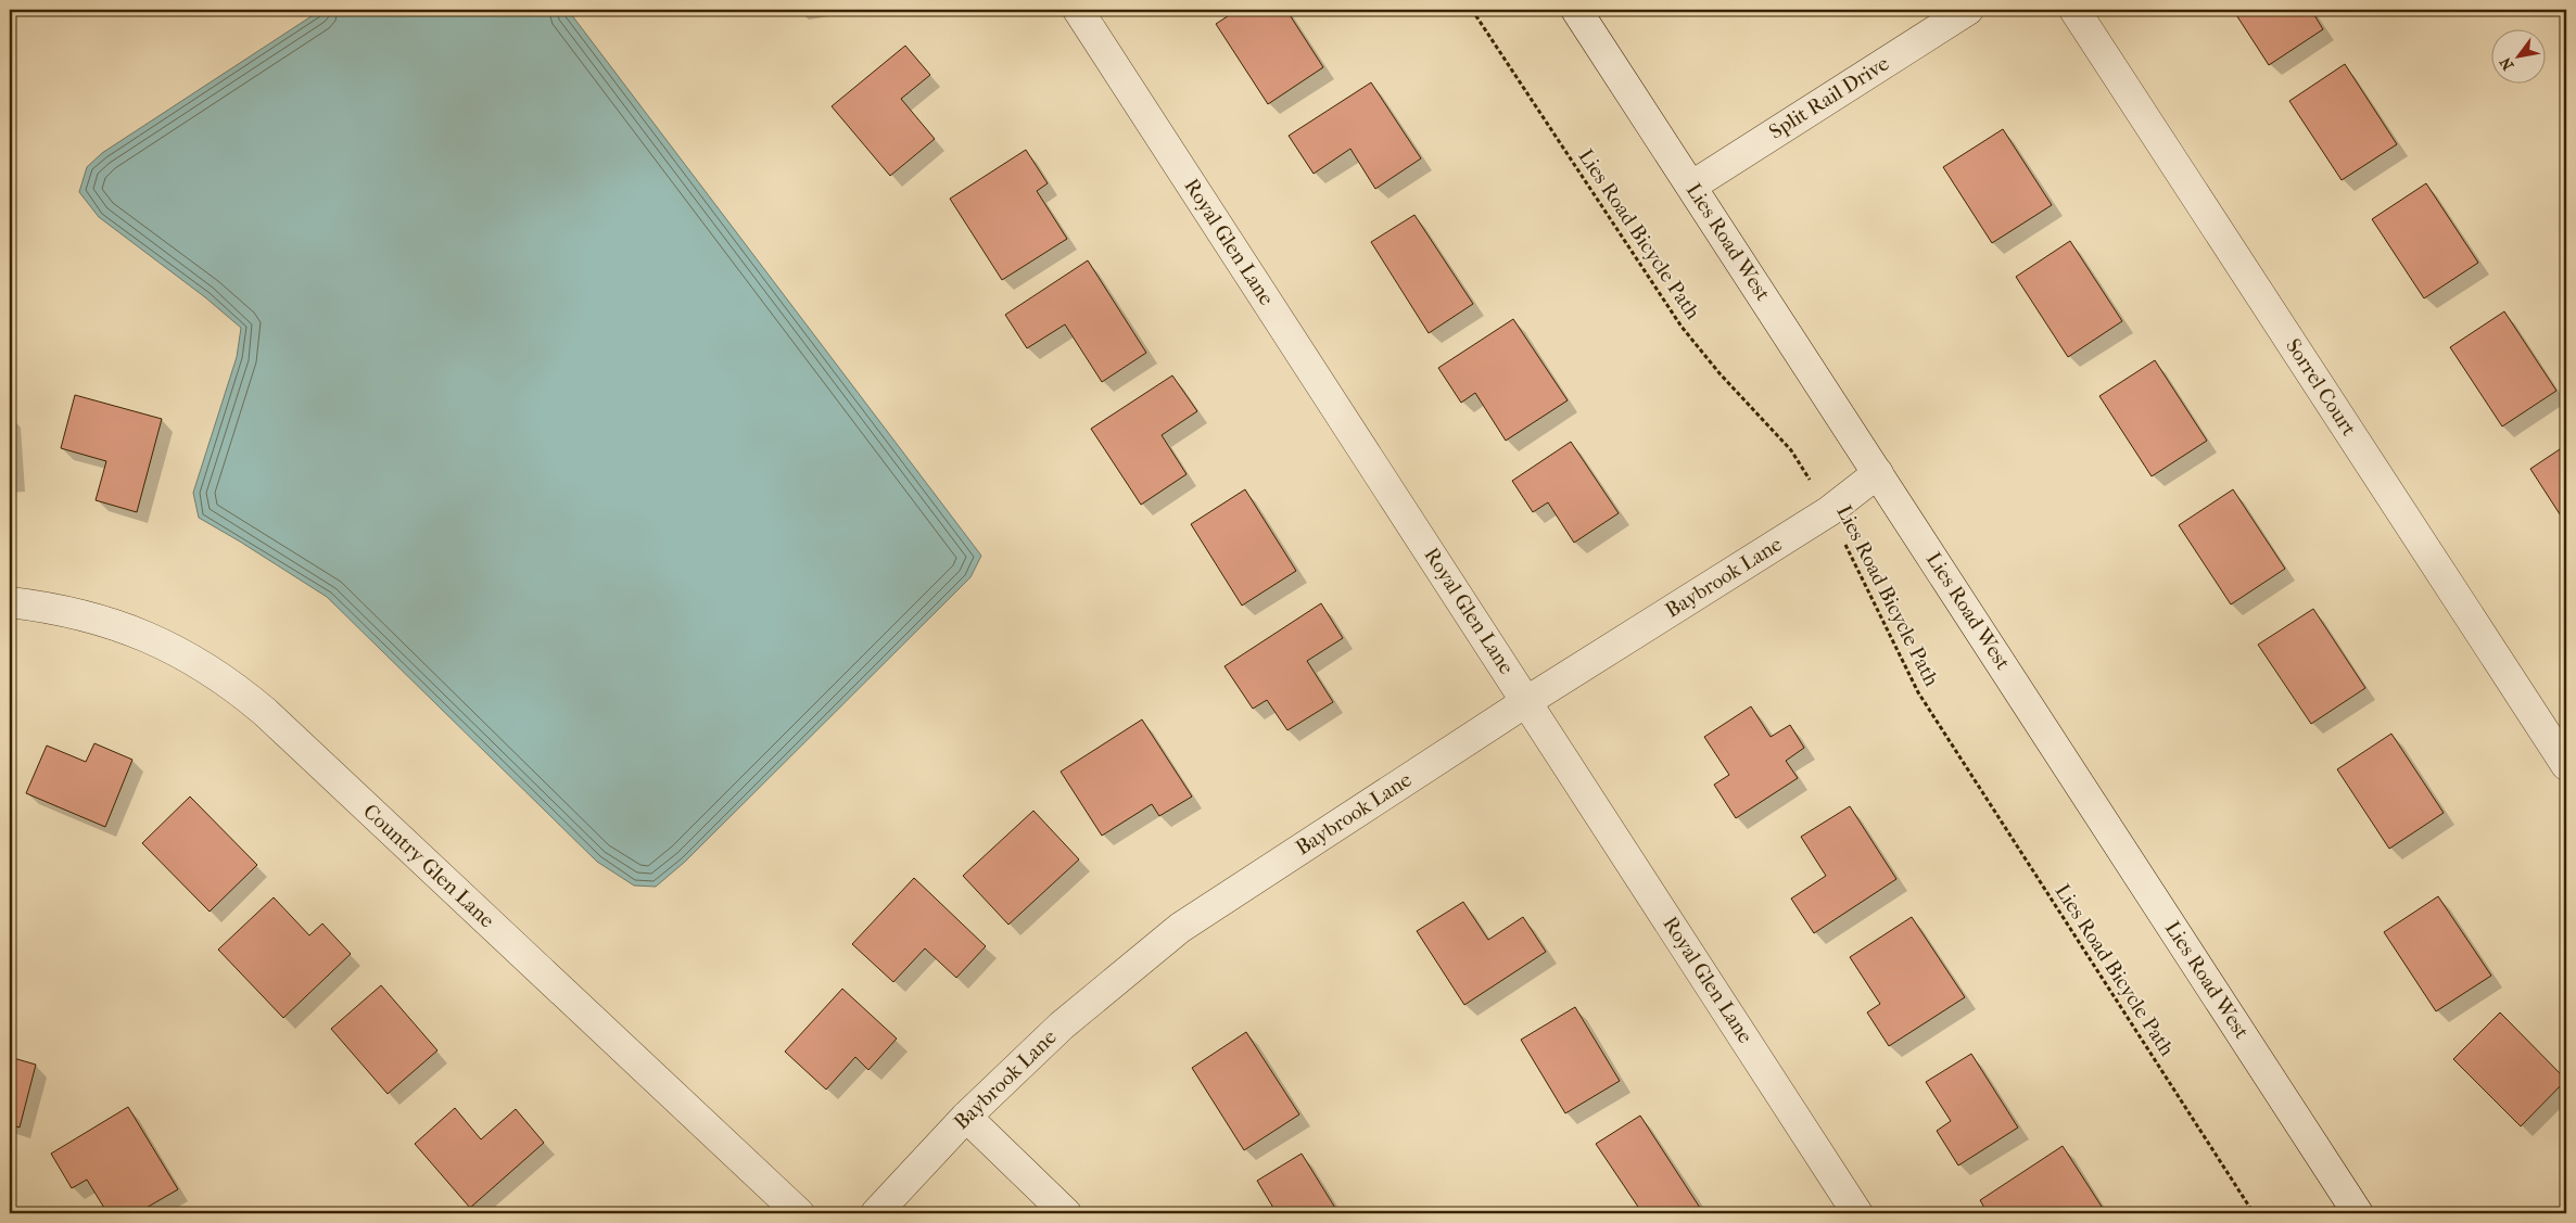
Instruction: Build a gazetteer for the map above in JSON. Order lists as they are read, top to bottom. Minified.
{"streets":{"street":["Split Rail Drive","Royal Glen Lane","Lies Road West","Sorrel Court","Baybrook Lane","Country Glen Lane"],"path":["Lies Road Bicycle Path"]},"crossings":[["Split Rail Drive","Lies Road West"],["Lies Road Bicycle Path","Baybrook Lane"],["Royal Glen Lane","Baybrook Lane"],["Lies Road West","Baybrook Lane"]],"north":"bottom left"}
